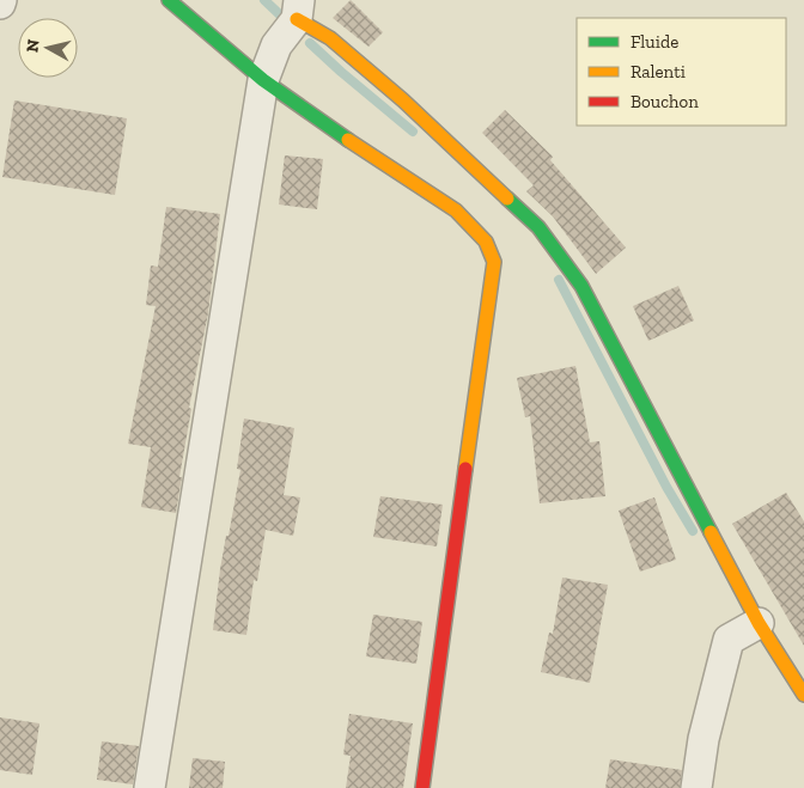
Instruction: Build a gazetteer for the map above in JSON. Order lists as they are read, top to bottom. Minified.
{"legend":["Fluide","Ralenti","Bouchon"],"north":"left"}
